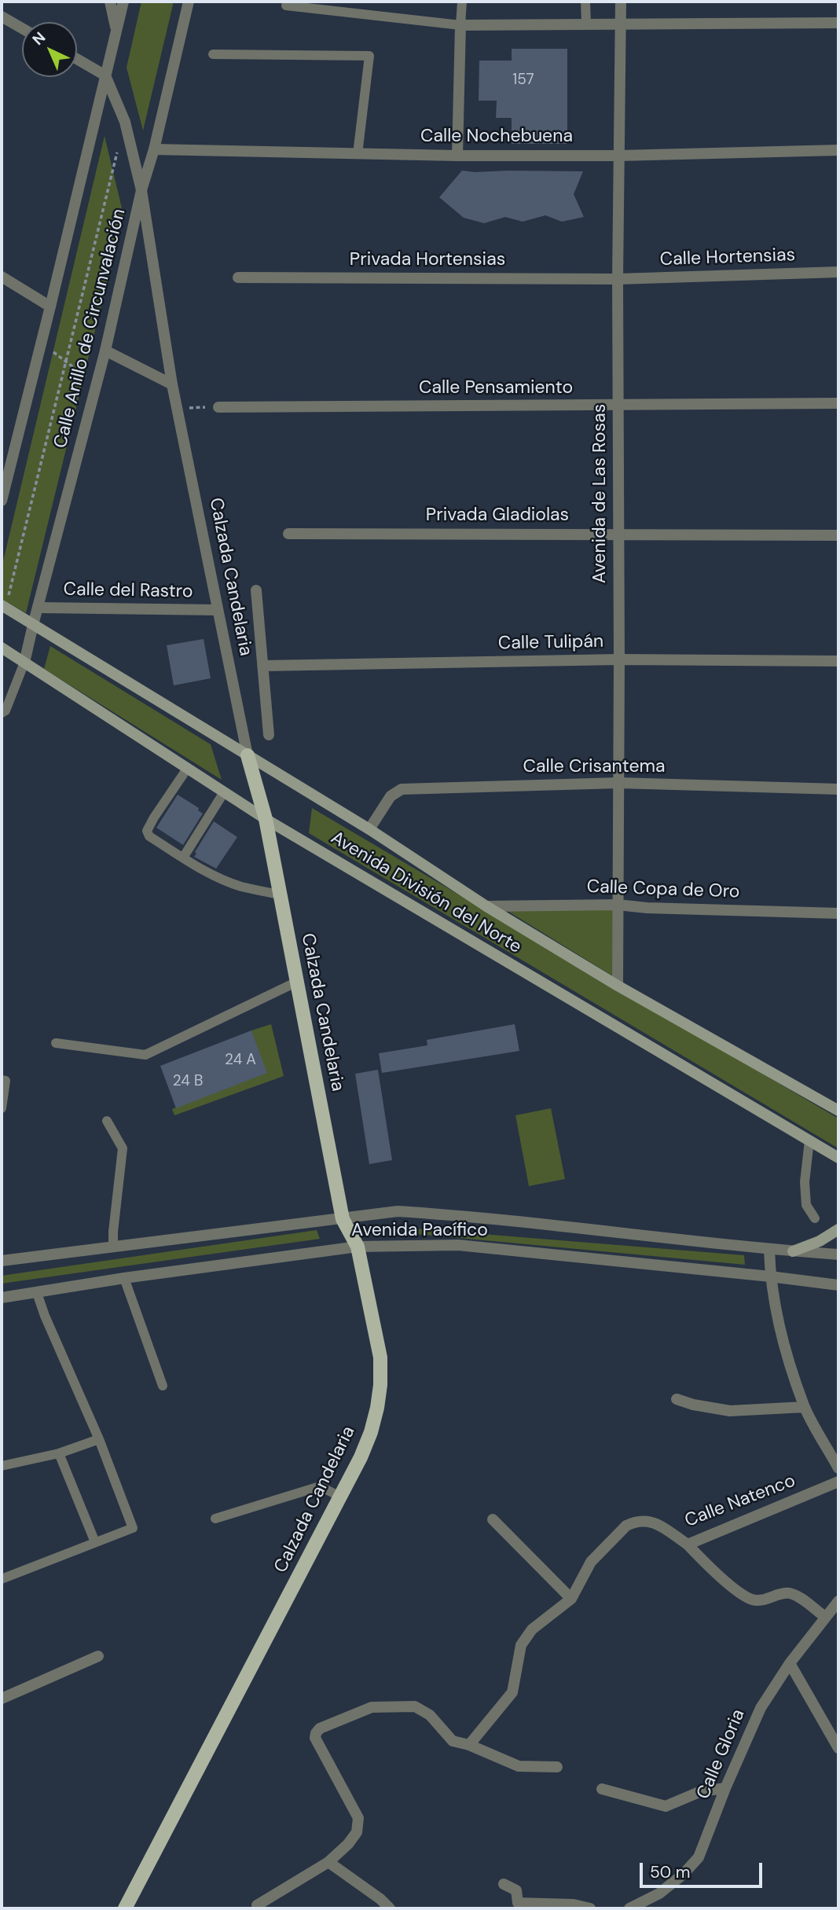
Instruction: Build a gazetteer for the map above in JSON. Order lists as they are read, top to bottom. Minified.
{"streets":{"main road":["Calzada Candelaria","Avenida División del Norte"],"street":["Calle Nochebuena","Calle Hortensias","Privada Hortensias","Calle Anillo de Circunvalación","Calle Pensamiento","Avenida de Las Rosas","Privada Gladiolas","Calle del Rastro","Calle Tulipán","Calle Crisantema","Calle Copa de Oro","Avenida Pacífico","Calle Natenco","Calle Gloria"]},"crossings":[["Calle Nochebuena","Calle Anillo de Circunvalación"],["Calle Nochebuena","Avenida de Las Rosas"],["Calle Hortensias","Privada Hortensias"],["Calle Hortensias","Avenida de Las Rosas"],["Privada Hortensias","Avenida de Las Rosas"],["Calle Anillo de Circunvalación","Calzada Candelaria"],["Calle Anillo de Circunvalación","Calle del Rastro"],["Calle Anillo de Circunvalación","Avenida División del Norte"],["Calle Pensamiento","Avenida de Las Rosas"],["Avenida de Las Rosas","Privada Gladiolas"],["Avenida de Las Rosas","Calle Tulipán"],["Avenida de Las Rosas","Calle Crisantema"],["Avenida de Las Rosas","Calle Copa de Oro"],["Avenida de Las Rosas","Avenida División del Norte"],["Calzada Candelaria","Calle del Rastro"],["Calzada Candelaria","Avenida División del Norte"],["Calzada Candelaria","Avenida Pacífico"],["Calle Crisantema","Avenida División del Norte"],["Calle Copa de Oro","Avenida División del Norte"]],"house_numbers":["157","24 A","24 B"],"scale_bar":"50 m","north":"top left"}
